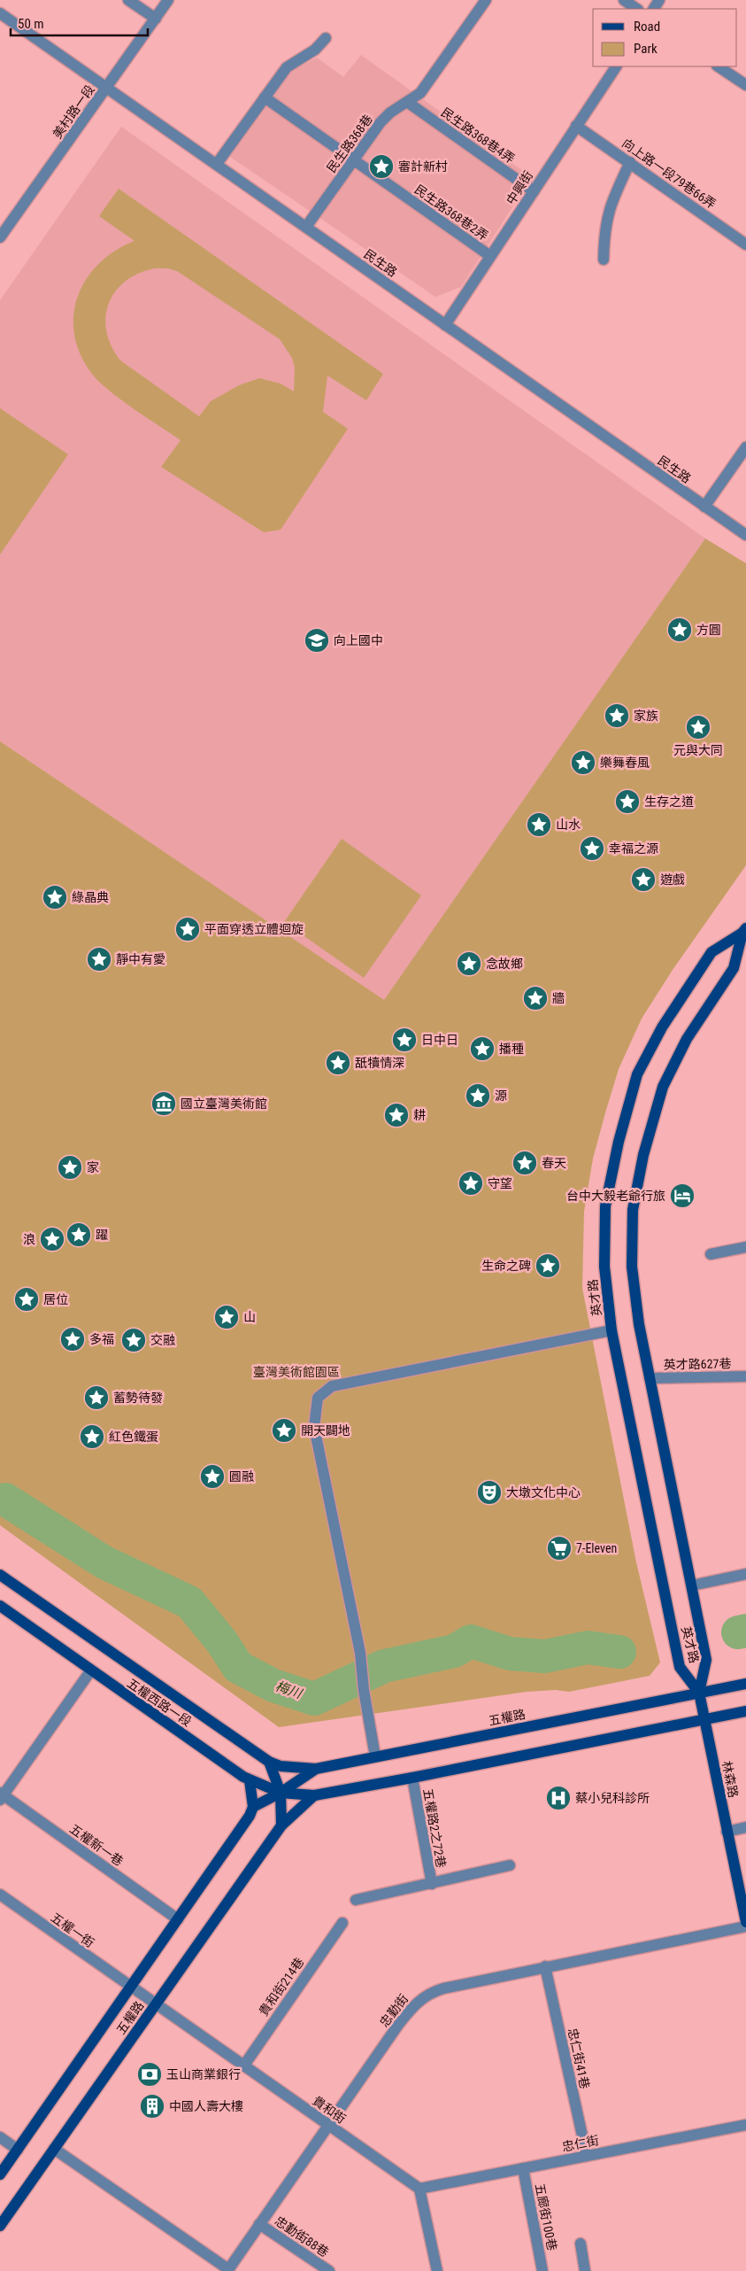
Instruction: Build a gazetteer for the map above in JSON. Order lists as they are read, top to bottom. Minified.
{"streets":{"main road":["英才路","五權西路一段","五權路","林森路"],"street":["美村路一段","民生路368巷4弄","民生路368巷","向上路一段79巷66弄","中興街","民生路368巷2弄","民生路","英才路627巷","五權路2之72巷","五權新一巷","五權一街","貴和街214巷","忠勤街","忠仁街41巷","貴和街","忠仁街","五廊街100巷","忠勤街88巷"]},"crossings":[["美村路一段","民生路"],["民生路368巷4弄","民生路368巷"],["民生路368巷4弄","中興街"],["民生路368巷","民生路368巷2弄"],["民生路368巷","民生路"],["向上路一段79巷66弄","中興街"],["中興街","民生路368巷2弄"],["中興街","民生路"],["英才路","英才路627巷"],["英才路","五權路"],["英才路","林森路"],["五權西路一段","五權路"],["五權路","林森路"],["五權路","五權新一巷"],["五權路","五權一街"],["五權路","貴和街"],["五權一街","貴和街"],["貴和街214巷","貴和街"],["忠勤街","忠仁街41巷"],["忠勤街","貴和街"],["忠勤街","忠勤街88巷"],["忠仁街41巷","忠仁街"],["貴和街","忠仁街"],["忠仁街","五廊街100巷"]],"water":["梅川"],"parks":["臺灣美術館園區"],"places":{"place":["審計新村","方圓","家族","元與大同","樂舞春風","生存之道","山水","幸福之源","遊戲","綠晶典","平面穿透立體迴旋","靜中有愛","念故鄉","牆","日中日","播種","舐犢情深","源","耕","春天","家","守望","躍","浪","生命之碑","居位","山","多福","交融","蓄勢待發","開天闢地","紅色鐵蛋","圓融"],"school or university":["向上國中"],"museum":["國立臺灣美術館"],"hotel":["台中大毅老爺行旅"],"theatre":["大墩文化中心"],"supermarket":["7-Eleven"],"hospital":["蔡小兒科診所"],"bank":["玉山商業銀行"],"building":["中國人壽大樓"]},"legend":["Road","Park"],"scale_bar":"50 m"}
